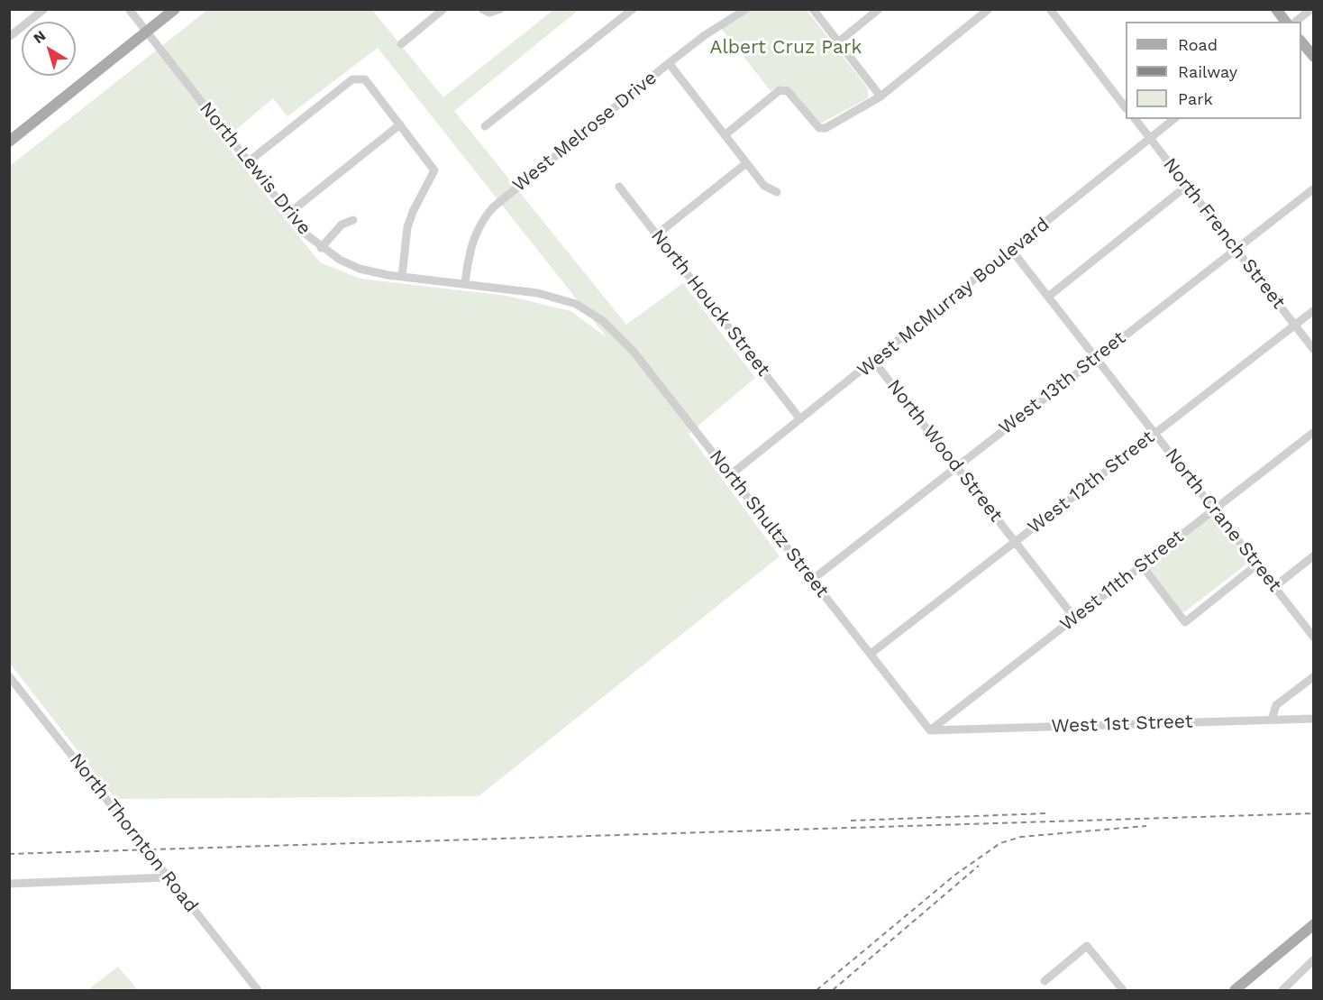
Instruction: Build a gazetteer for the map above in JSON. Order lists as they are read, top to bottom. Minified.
{"streets":{"street":["West Melrose Drive","North Lewis Drive","North French Street","West McMurray Boulevard","North Houck Street","West 13th Street","North Wood Street","West 12th Street","North Crane Street","North Shultz Street","West 11th Street","West 1st Street","North Thornton Road"]},"crossings":[["West Melrose Drive","North Lewis Drive"],["North Lewis Drive","North Shultz Street"],["North French Street","West McMurray Boulevard"],["North French Street","West 13th Street"],["North French Street","West 12th Street"],["West McMurray Boulevard","North Houck Street"],["West McMurray Boulevard","North Wood Street"],["West McMurray Boulevard","North Crane Street"],["West McMurray Boulevard","North Shultz Street"],["West 13th Street","North Wood Street"],["West 13th Street","North Crane Street"],["West 13th Street","North Shultz Street"],["North Wood Street","West 12th Street"],["North Wood Street","West 11th Street"],["West 12th Street","North Crane Street"],["West 12th Street","North Shultz Street"],["North Crane Street","West 11th Street"],["North Shultz Street","West 11th Street"],["North Shultz Street","West 1st Street"],["West 11th Street","West 1st Street"]],"parks":["Albert Cruz Park"],"legend":["Road","Railway","Park"],"north":"top left"}
